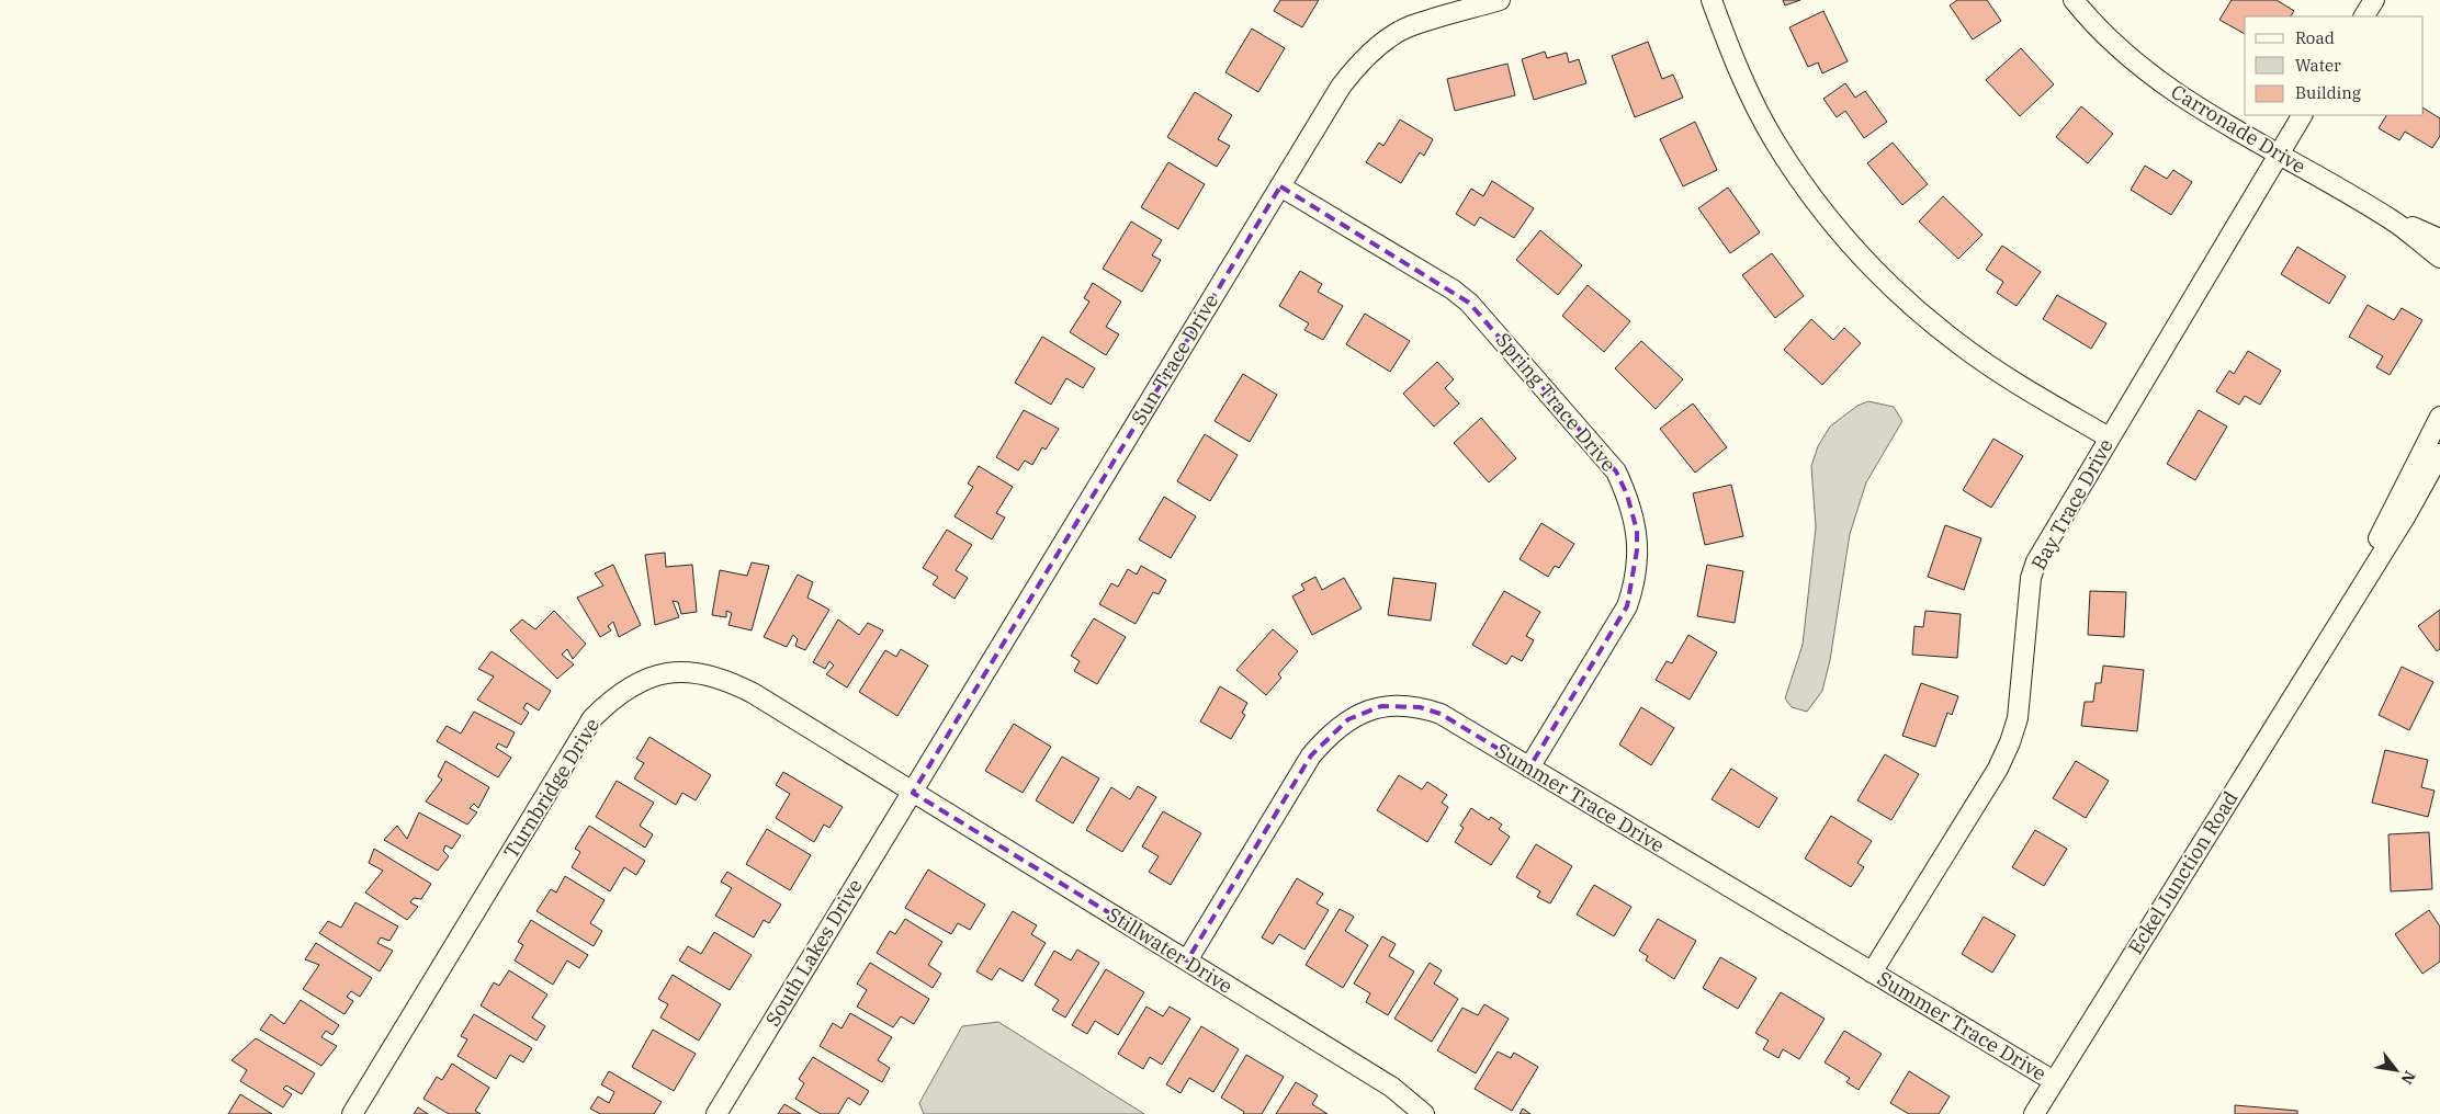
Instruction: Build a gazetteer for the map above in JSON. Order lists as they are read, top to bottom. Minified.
{"streets":{"street":["Carronade Drive","Sun Trace Drive","Spring Trace Drive","Bay Trace Drive","Turnbridge Drive","Summer Trace Drive","Eckel Junction Road","Stillwater Drive","South Lakes Drive"]},"crossings":[["Carronade Drive","Bay Trace Drive"],["Sun Trace Drive","Spring Trace Drive"],["Sun Trace Drive","Turnbridge Drive"],["Sun Trace Drive","Stillwater Drive"],["Sun Trace Drive","South Lakes Drive"],["Spring Trace Drive","Summer Trace Drive"],["Bay Trace Drive","Summer Trace Drive"],["Turnbridge Drive","Stillwater Drive"],["Turnbridge Drive","South Lakes Drive"],["Summer Trace Drive","Eckel Junction Road"],["Summer Trace Drive","Stillwater Drive"],["Stillwater Drive","South Lakes Drive"]],"legend":["Road","Water","Building"],"north":"bottom right"}
